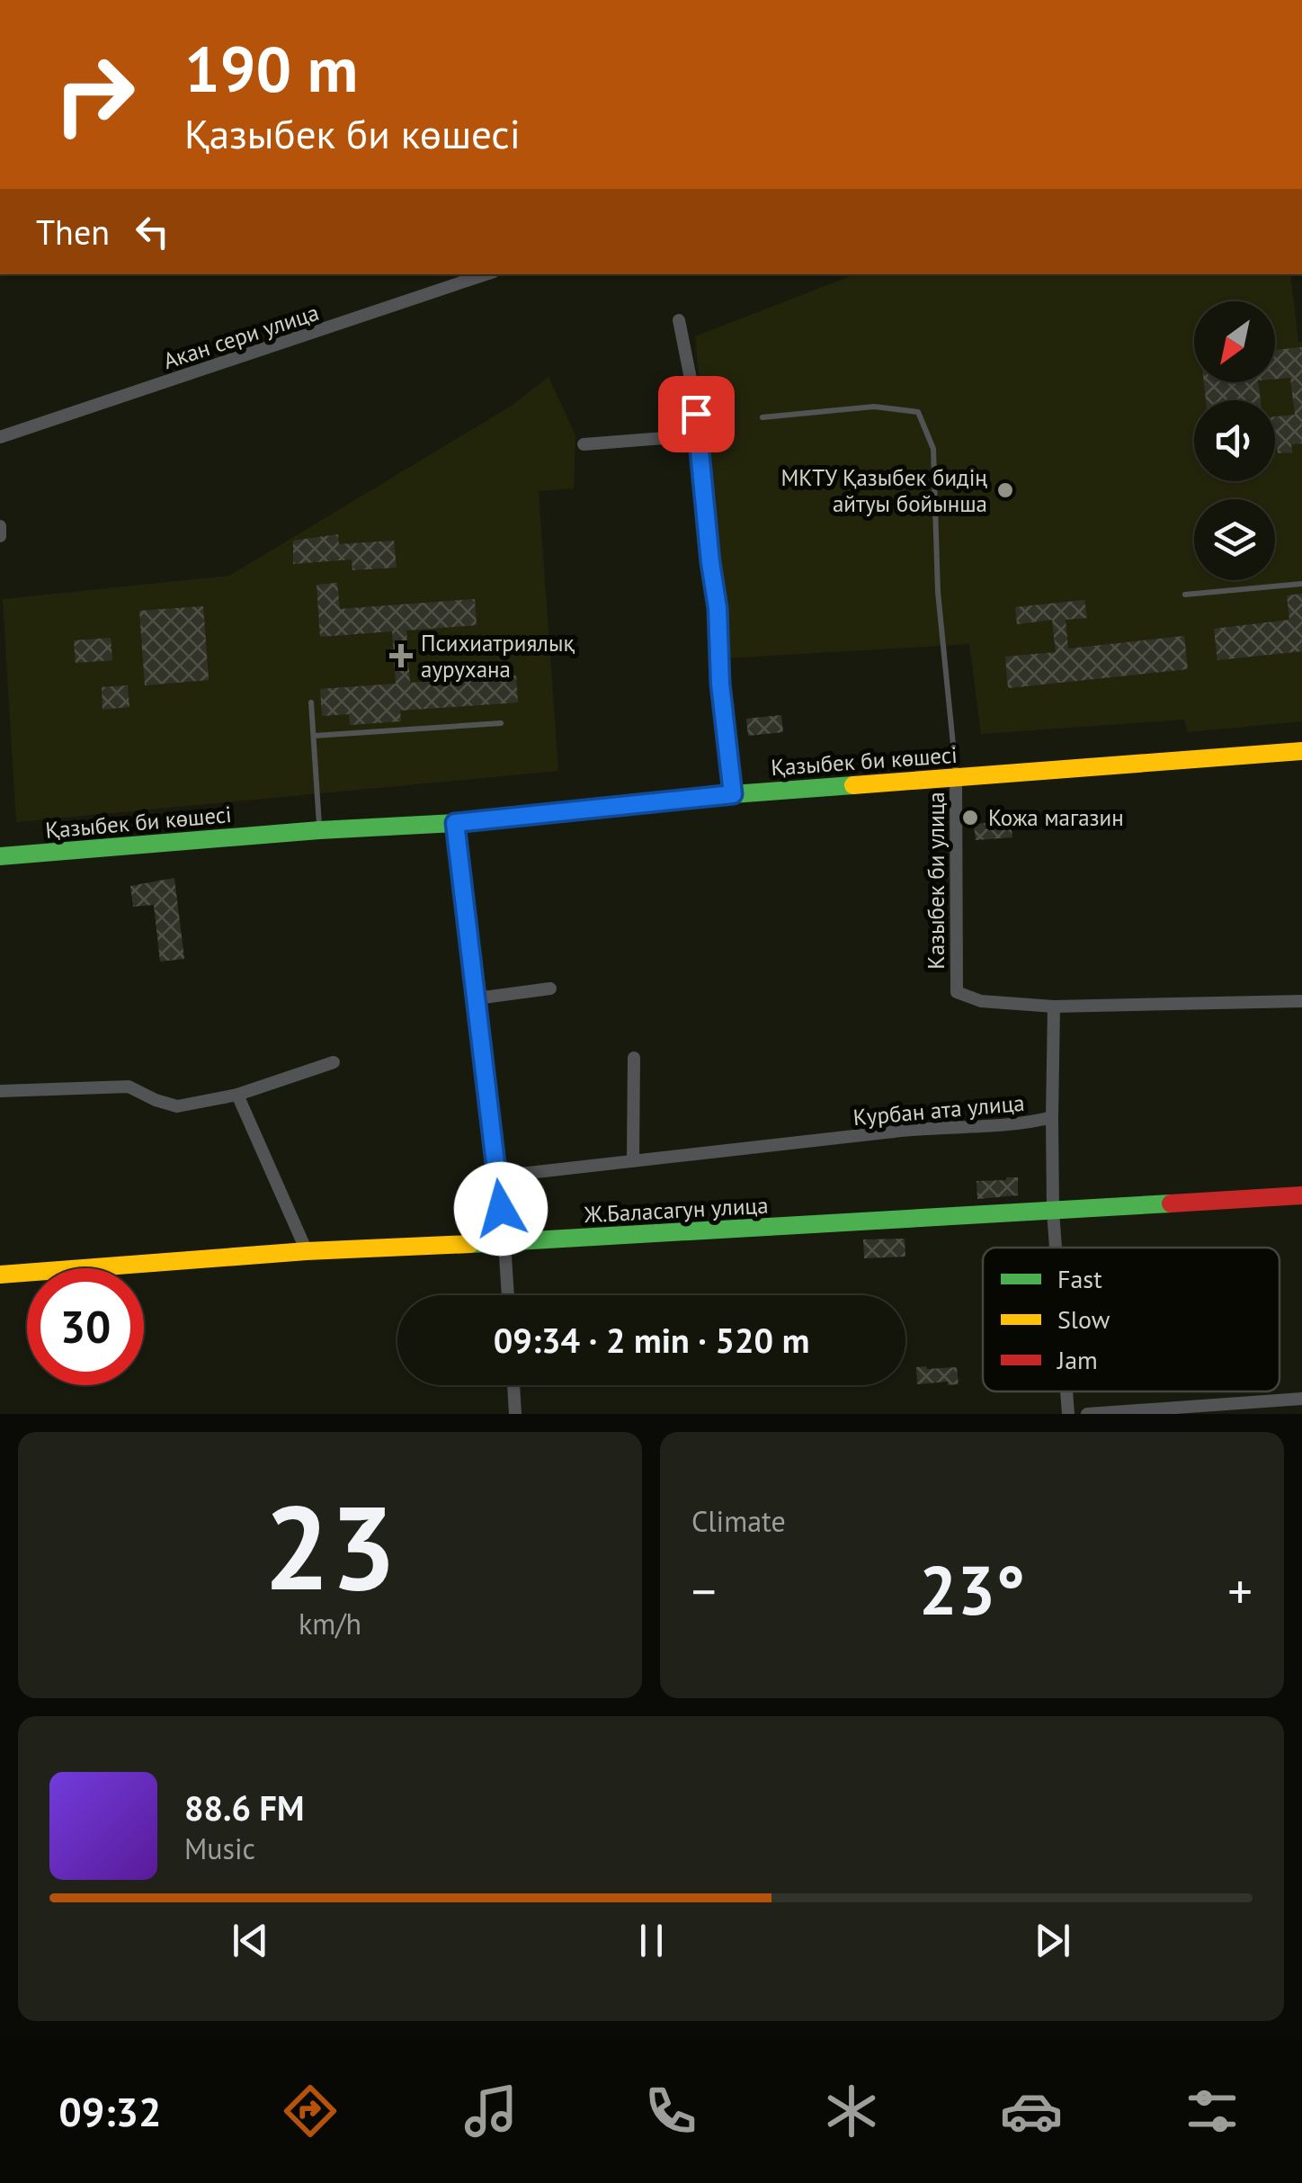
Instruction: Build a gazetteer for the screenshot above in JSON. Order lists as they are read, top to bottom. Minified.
{"streets":{"main road":["Қазыбек би көшесі","Ж.Баласагун улица"],"street":["Акан сери улица","Казыбек би улица","Курбан ата улица"]},"crossings":[["Қазыбек би көшесі","Казыбек би улица"],["Казыбек би улица","Курбан ата улица"]],"places":{"other":["МКТУ Қазыбек бидің айтуы бойынша","Кожа магазин"],"health":["Психиатриялық аурухана"]},"legend":["Fast","Slow","Jam"],"north":"bottom left","page":{"turn":["190 m","Қазыбек би көшесі"],"then":"Then","limit":"30","trip":"09:34 · 2 min · 520 m","tile":[["23","km/h"],"Climate"],"heat":["−","23°","+"],"song":["88.6 FM","Music"],"tabs":"09:32"}}
